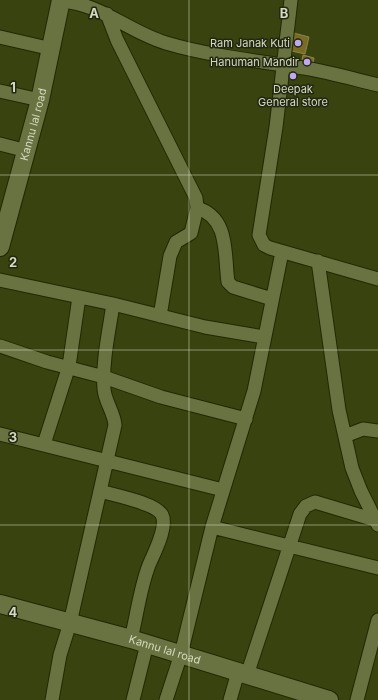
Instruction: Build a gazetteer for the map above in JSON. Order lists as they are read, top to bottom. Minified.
{"streets":{"street":["Kannu lal road"]},"places":["Ram Janak Kuti","Hanuman Mandir","Deepak General store"],"grid":{"columns":["A","B"],"rows":["1","2","3","4"]}}
